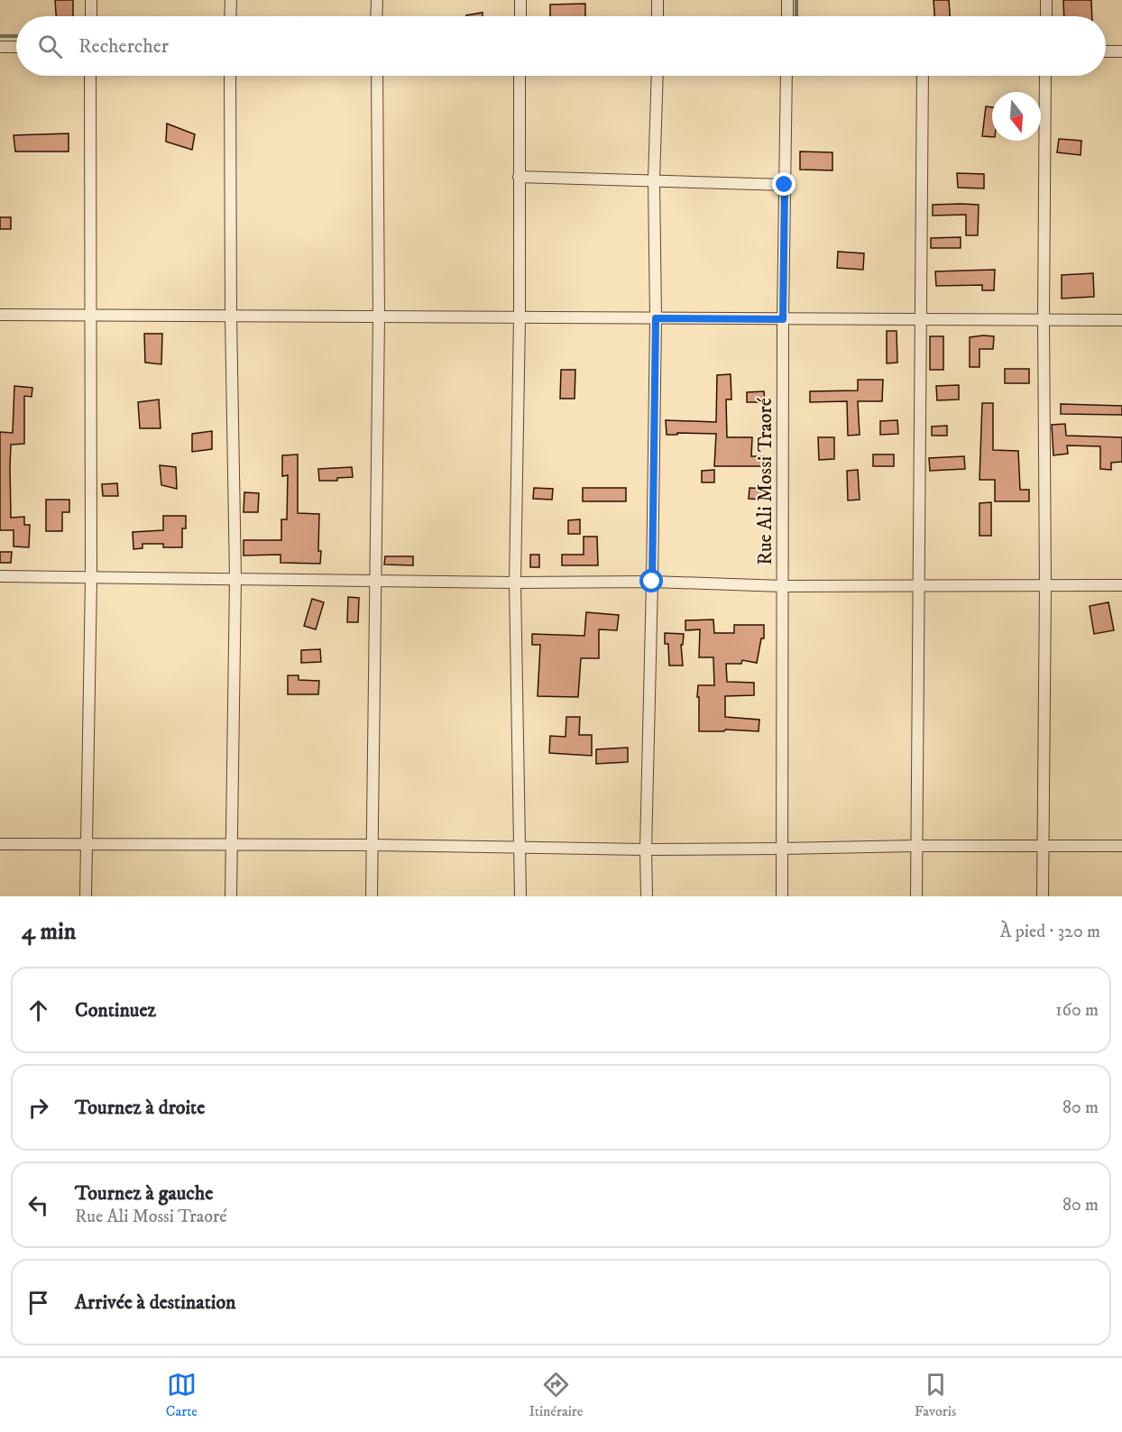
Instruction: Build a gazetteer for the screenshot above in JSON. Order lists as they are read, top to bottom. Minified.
{"streets":{"street":["Rue Ali Mossi Traoré"]},"north":"bottom","page":{"search":"Rechercher","heading":["4 min","À pied · 320 m"],"list":[["Continuez","160 m"],["Tournez à droite","80 m"],["Tournez à gauche","Rue Ali Mossi Traoré","80 m"],"Arrivée à destination"],"nav":["Carte","Itinéraire","Favoris"]}}
